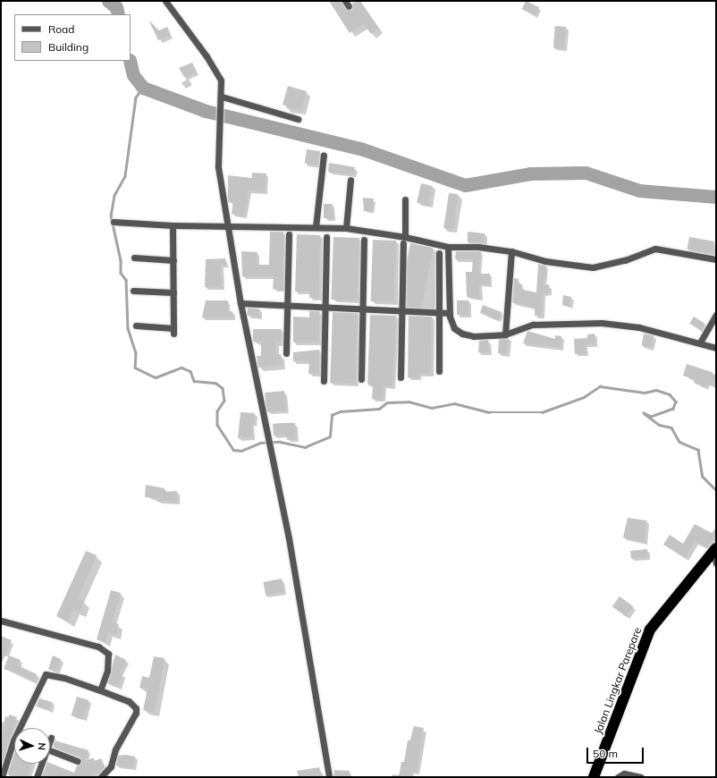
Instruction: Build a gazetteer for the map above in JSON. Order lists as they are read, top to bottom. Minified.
{"streets":{"highway":["Jalan Lingkar Parepare"]},"legend":["Road","Building"],"scale_bar":"50 m","north":"right"}
